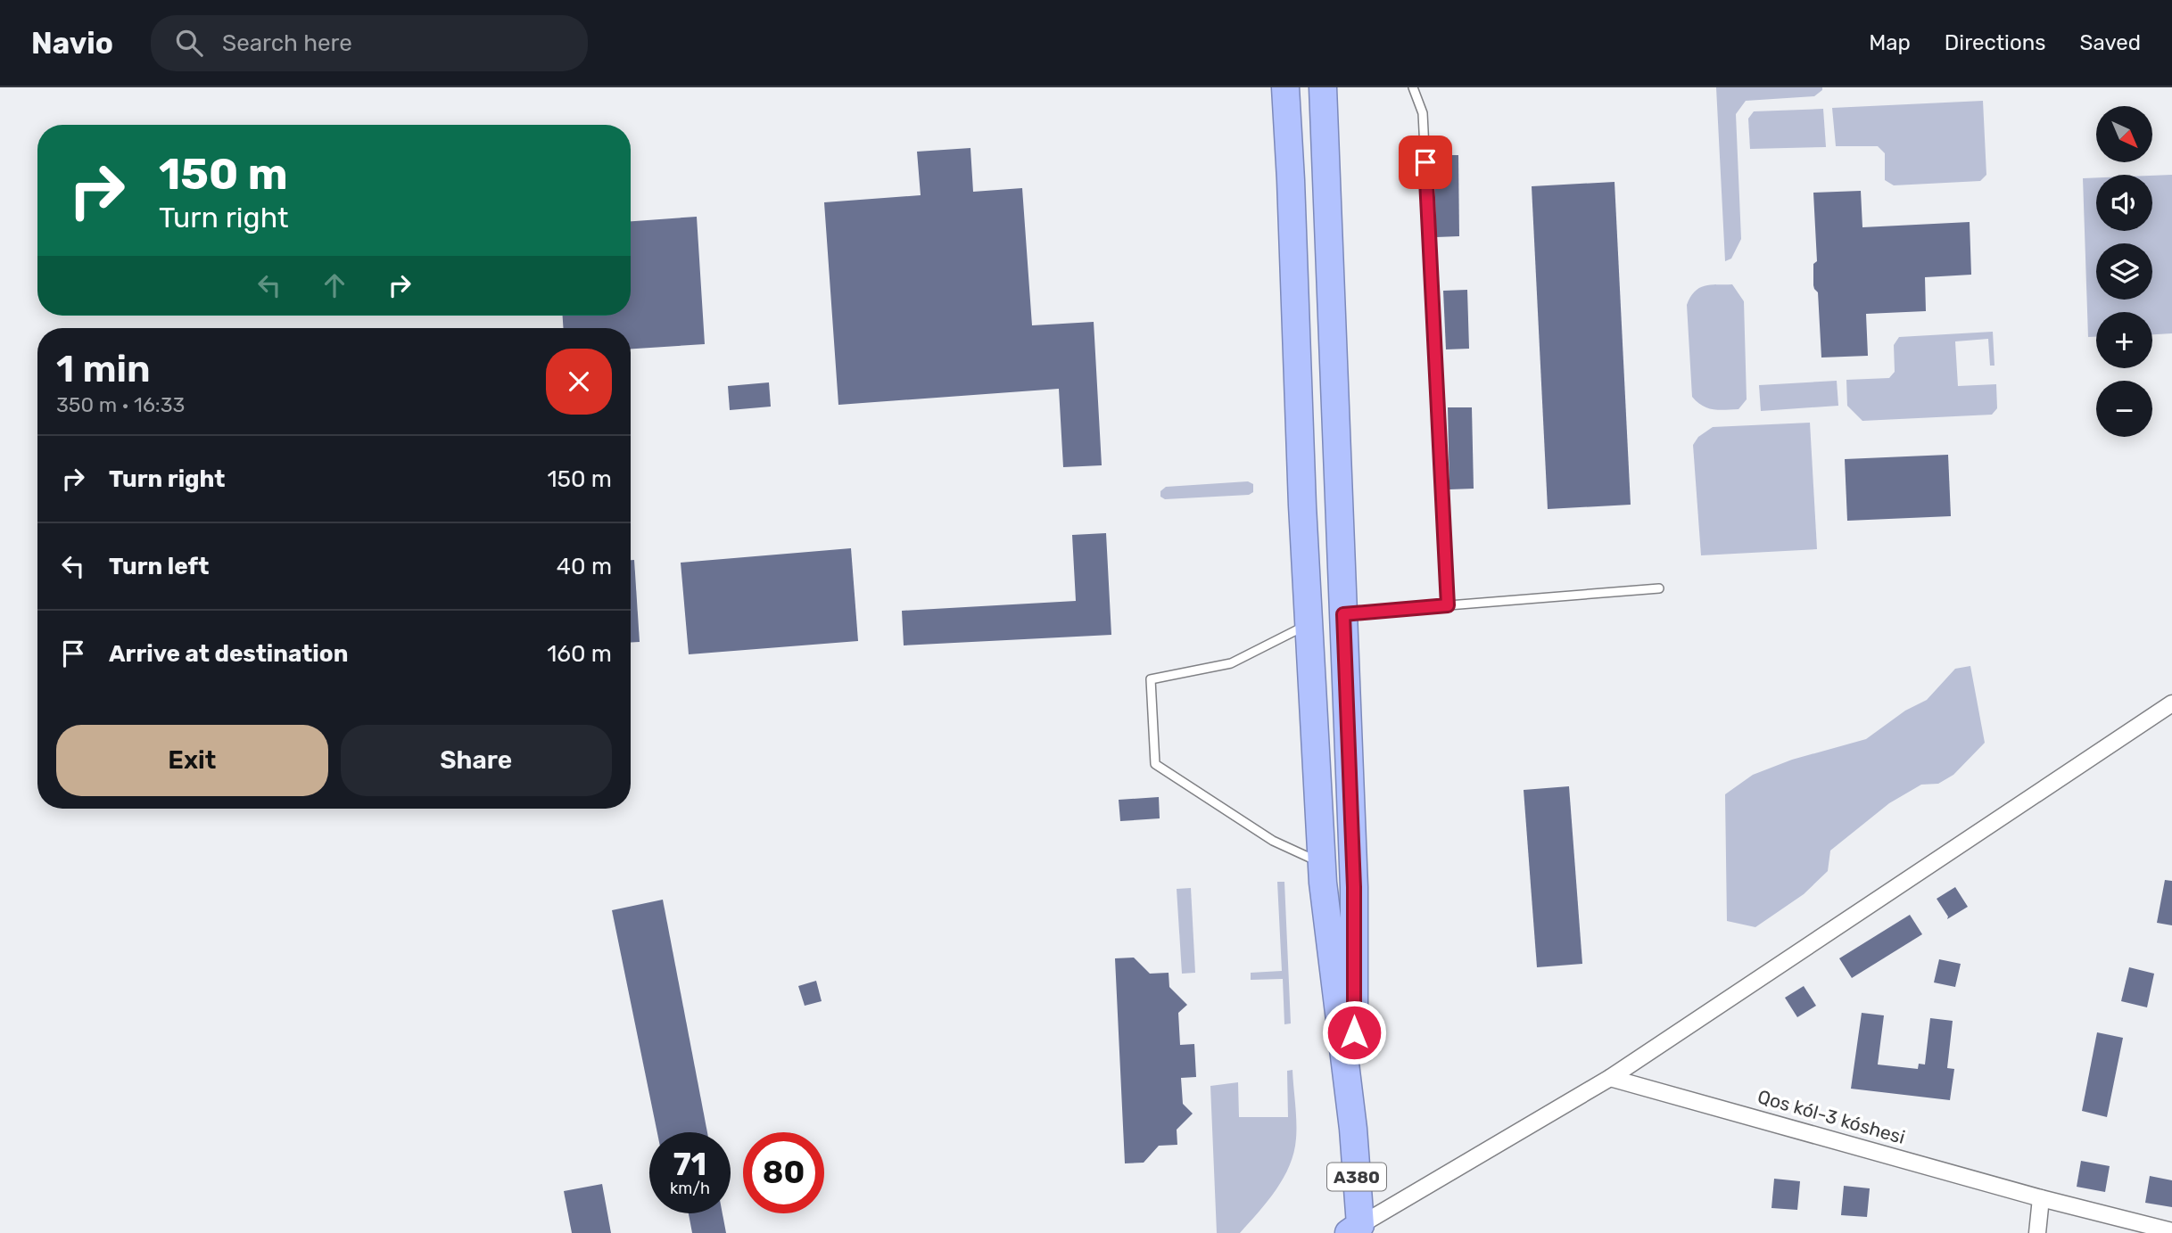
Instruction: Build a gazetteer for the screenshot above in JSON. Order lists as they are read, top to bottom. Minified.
{"streets":{"highway":["A380"],"street":["Qos kól-3 kóshesi"]},"north":"bottom right","page":{"header":"Navio","search":"Search here","nav":["Map","Directions","Saved"],"map_buttons":["+","−"],"turn":["150 m","Turn right"],"heading":["1 min","350 m · 16:33"],"list":[{"name":"Turn right","value":"150 m"},{"name":"Turn left","value":"40 m"},{"name":"Arrive at destination","value":"160 m"}],"buttons":["Exit","Share"],"speed":"71 km/h","limit":"80"}}
